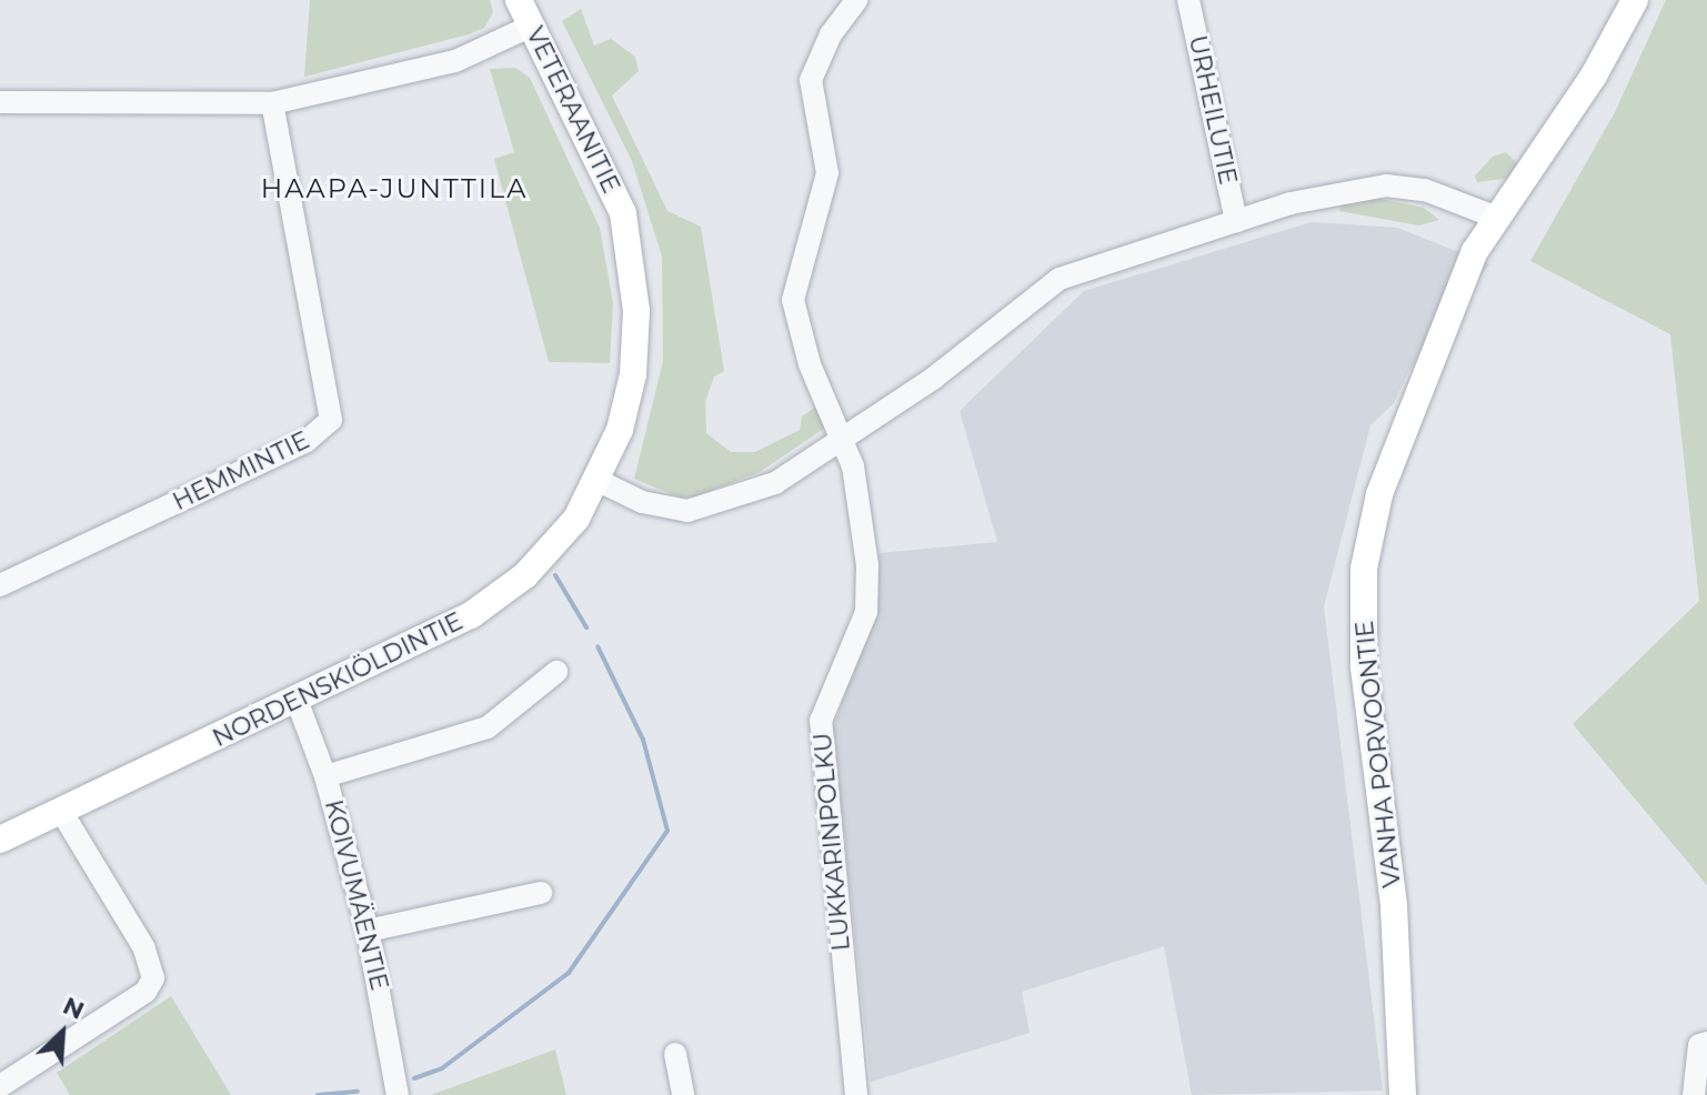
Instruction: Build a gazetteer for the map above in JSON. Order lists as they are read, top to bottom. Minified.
{"streets":{"main road":["VETERAANITIE","NORDENSKIÖLDINTIE","VANHA PORVOONTIE"],"street":["URHEILUTIE","HEMMINTIE","LUKKARINPOLKU","KOIVUMÄENTIE"]},"crossings":[["VETERAANITIE","NORDENSKIÖLDINTIE"],["NORDENSKIÖLDINTIE","KOIVUMÄENTIE"]],"districts":["HAAPA-JUNTTILA"],"north":"top right"}
